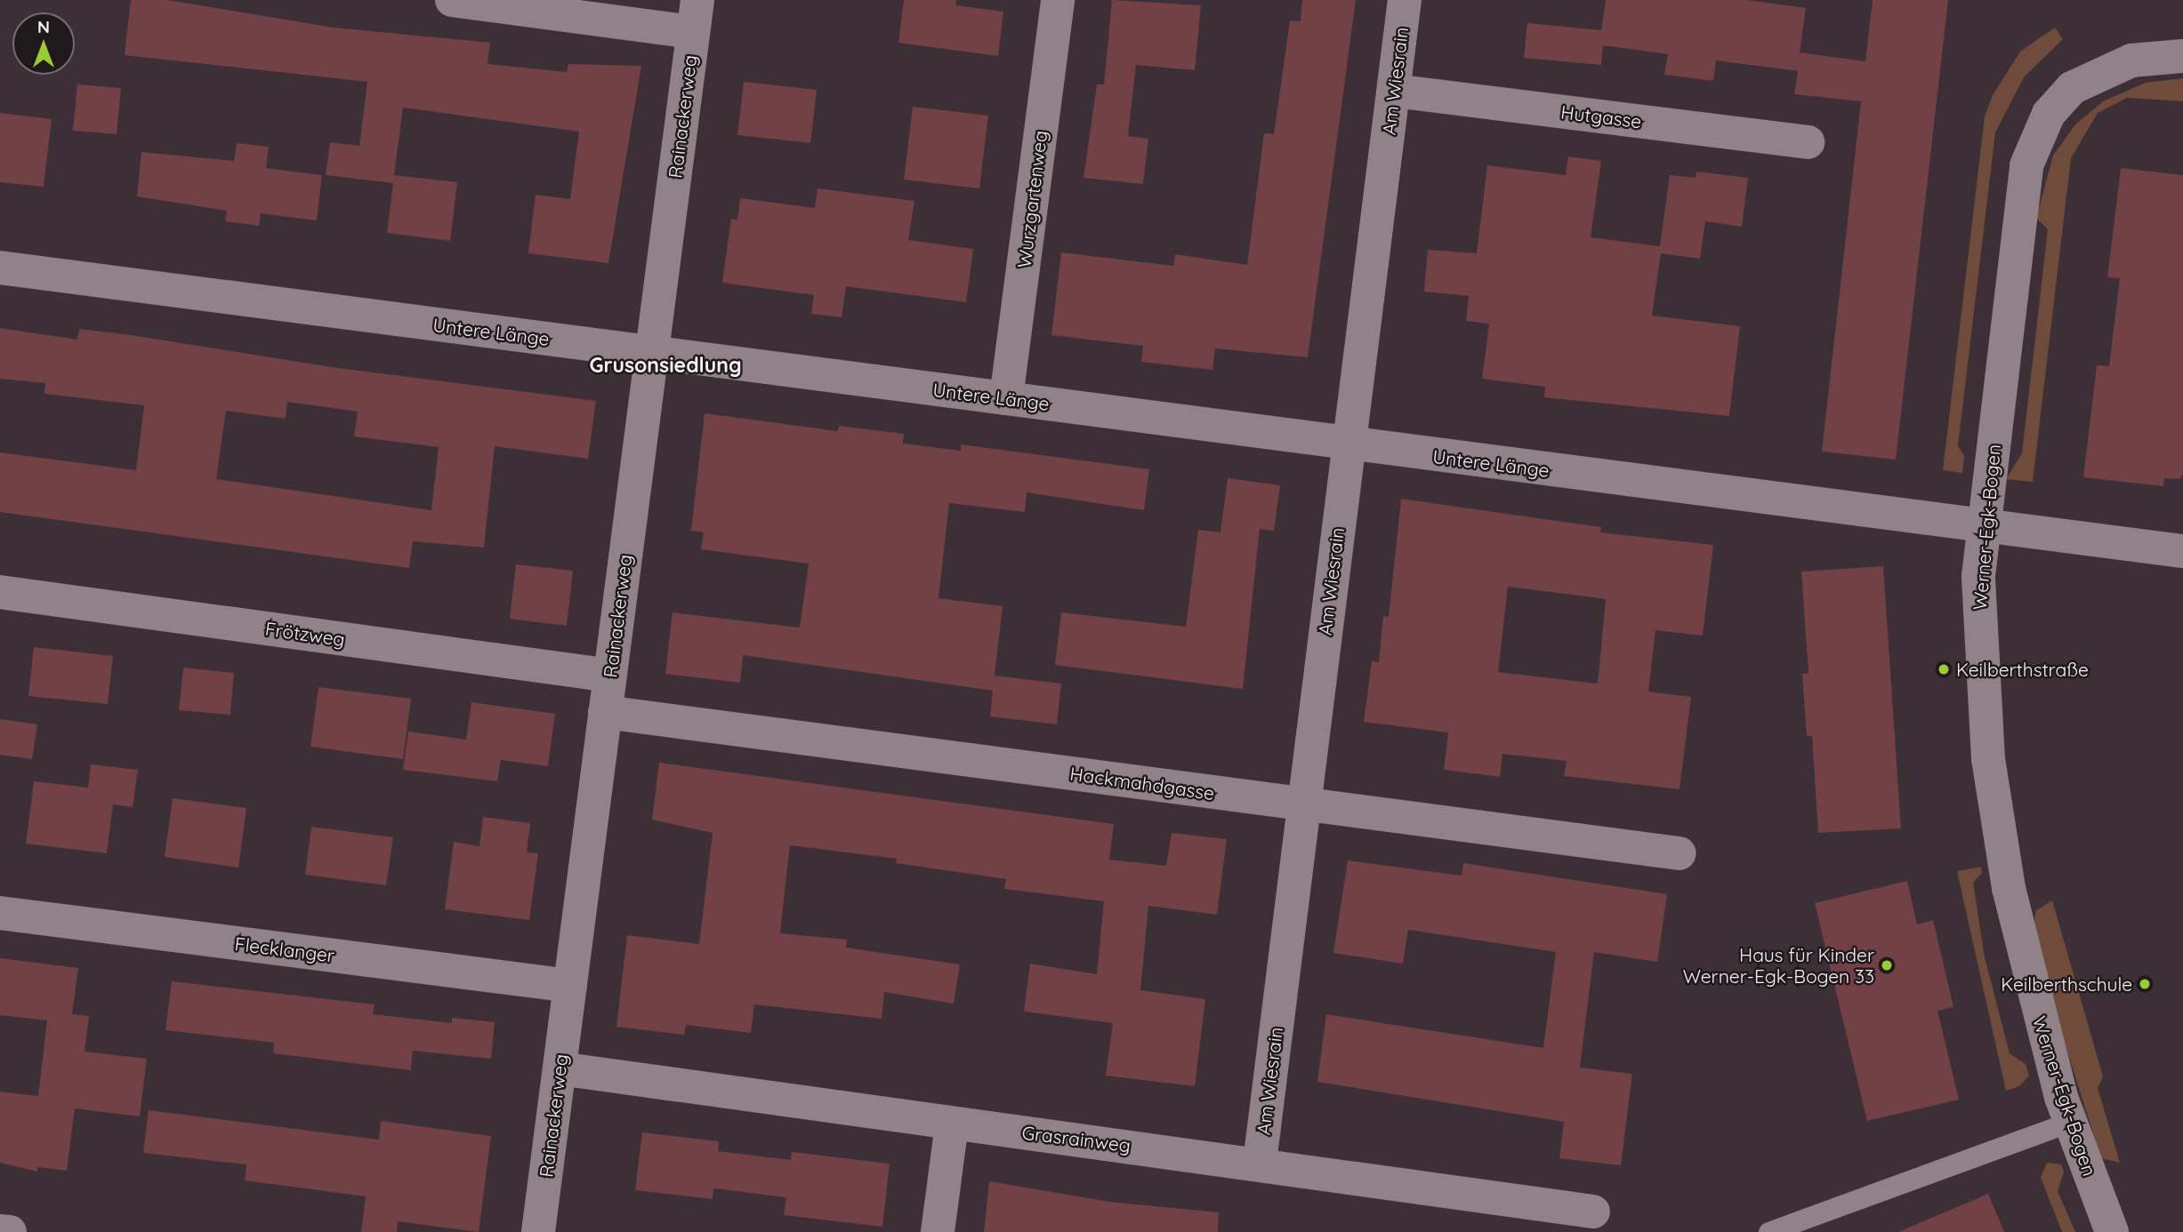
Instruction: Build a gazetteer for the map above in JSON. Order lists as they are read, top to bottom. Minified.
{"streets":{"street":["Am Wiesrain","Rainackerweg","Hutgasse","Wurzgartenweg","Untere Länge","Werner-Egk-Bogen","Frötzweg","Hackmahdgasse","Flecklanger","Grasrainweg"]},"crossings":[["Am Wiesrain","Hutgasse"],["Am Wiesrain","Untere Länge"],["Am Wiesrain","Hackmahdgasse"],["Am Wiesrain","Grasrainweg"],["Rainackerweg","Untere Länge"],["Rainackerweg","Frötzweg"],["Rainackerweg","Hackmahdgasse"],["Rainackerweg","Flecklanger"],["Rainackerweg","Grasrainweg"],["Wurzgartenweg","Untere Länge"],["Untere Länge","Werner-Egk-Bogen"]],"districts":["Grusonsiedlung"],"places":["Keilberthstraße","Haus für Kinder Werner-Egk-Bogen 33","Keilberthschule"],"north":"top"}
